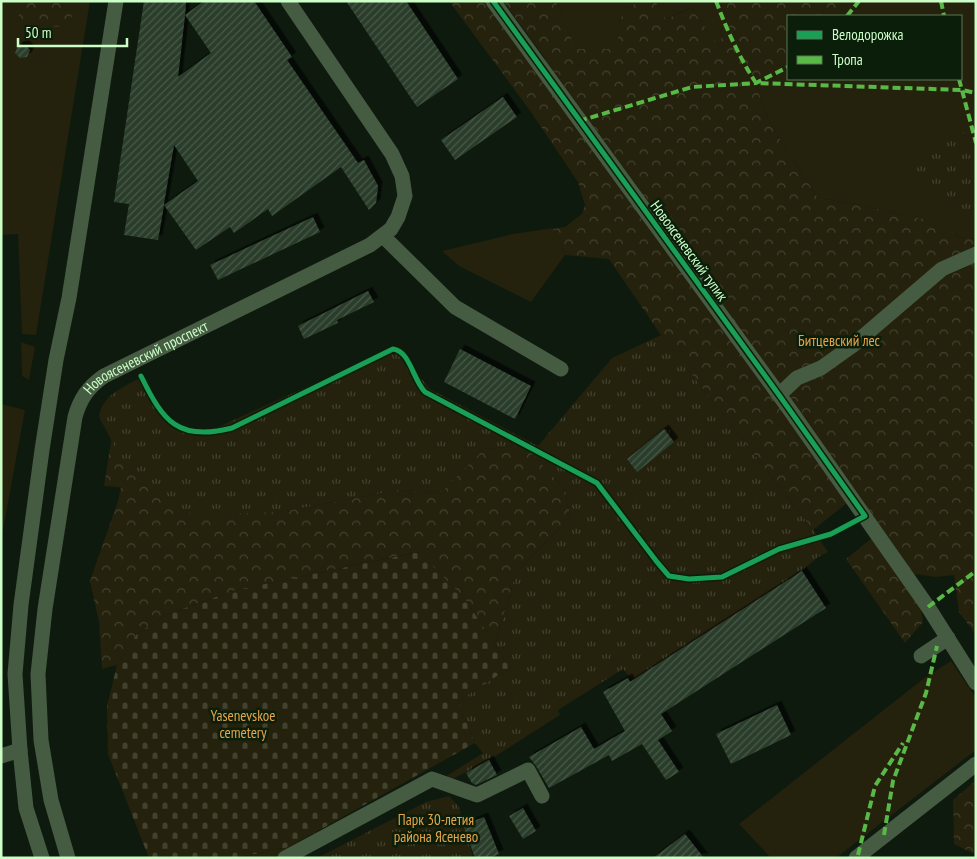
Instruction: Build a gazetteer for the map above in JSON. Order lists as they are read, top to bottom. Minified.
{"streets":{"street":["Новоясеневский тупик","Новоясеневский проспект"]},"parks":["Битцевский лес","Yasenevskoe cemetery","Парк 30-летия района Ясенево"],"legend":["Велодорожка","Тропа"],"scale_bar":"50 m"}
